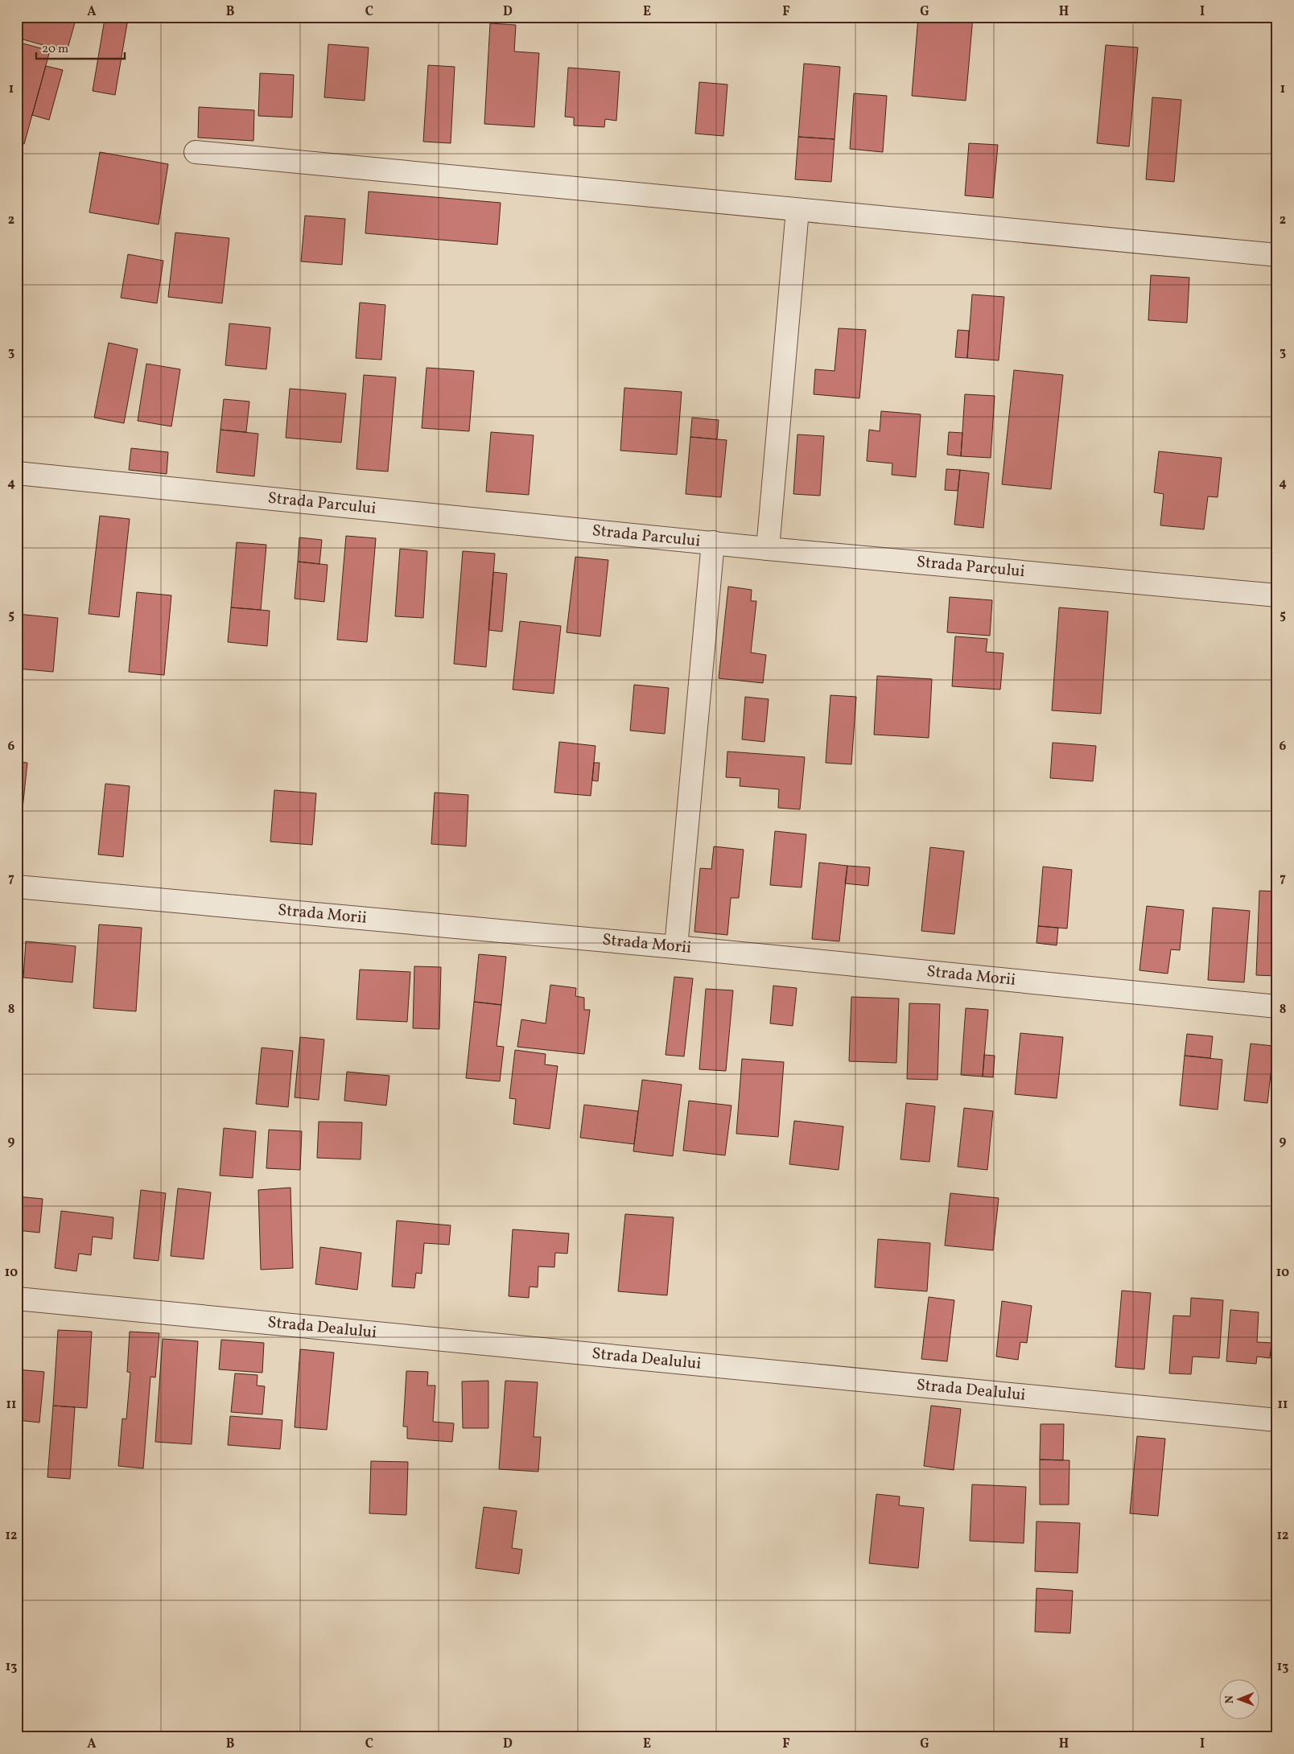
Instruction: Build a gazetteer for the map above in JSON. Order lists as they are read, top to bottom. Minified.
{"streets":{"street":["Strada Parcului","Strada Morii","Strada Dealului"]},"scale_bar":"20 m","north":"left","grid":{"columns":["A","B","C","D","E","F","G","H","I"],"rows":["1","2","3","4","5","6","7","8","9","10","11","12","13"]}}
